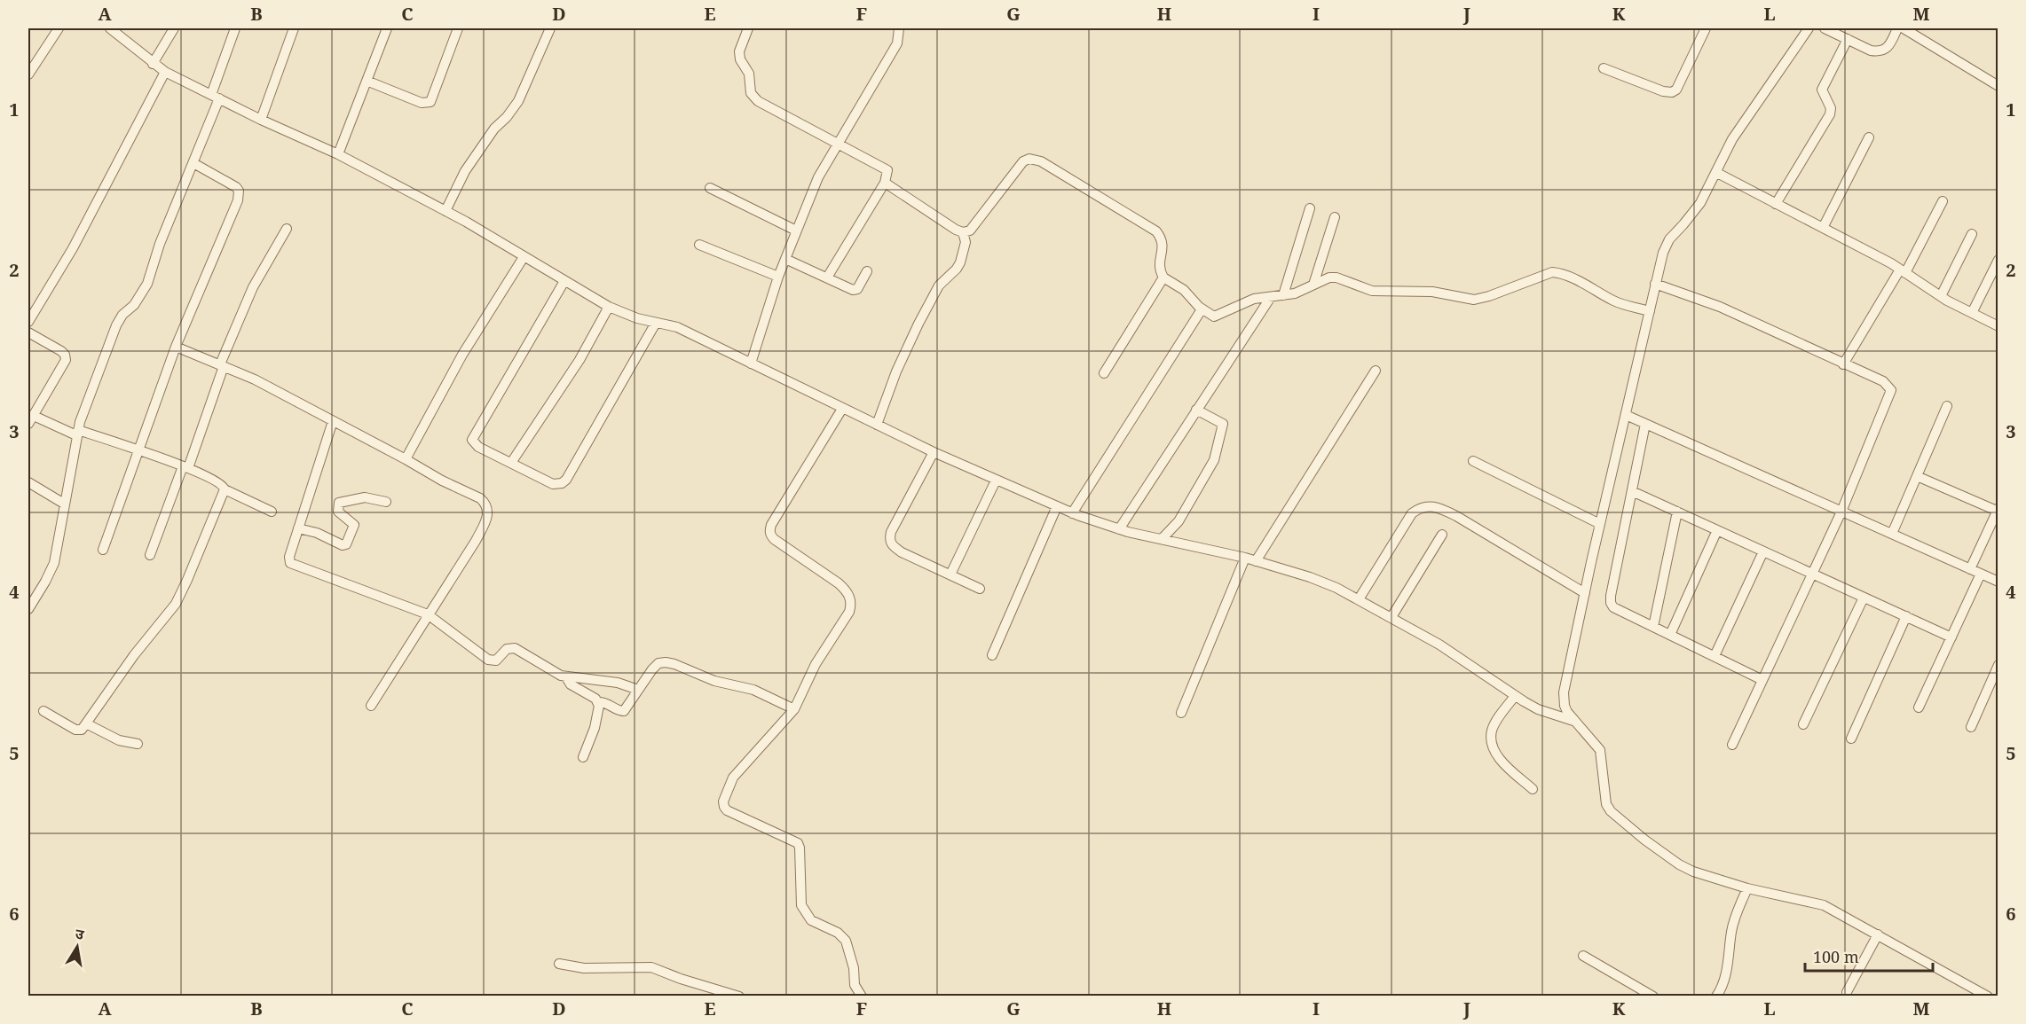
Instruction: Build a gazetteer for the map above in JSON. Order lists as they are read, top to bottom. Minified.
{"scale_bar":"100 m","north":"top","grid":{"columns":["A","B","C","D","E","F","G","H","I","J","K","L","M"],"rows":["1","2","3","4","5","6"]}}
